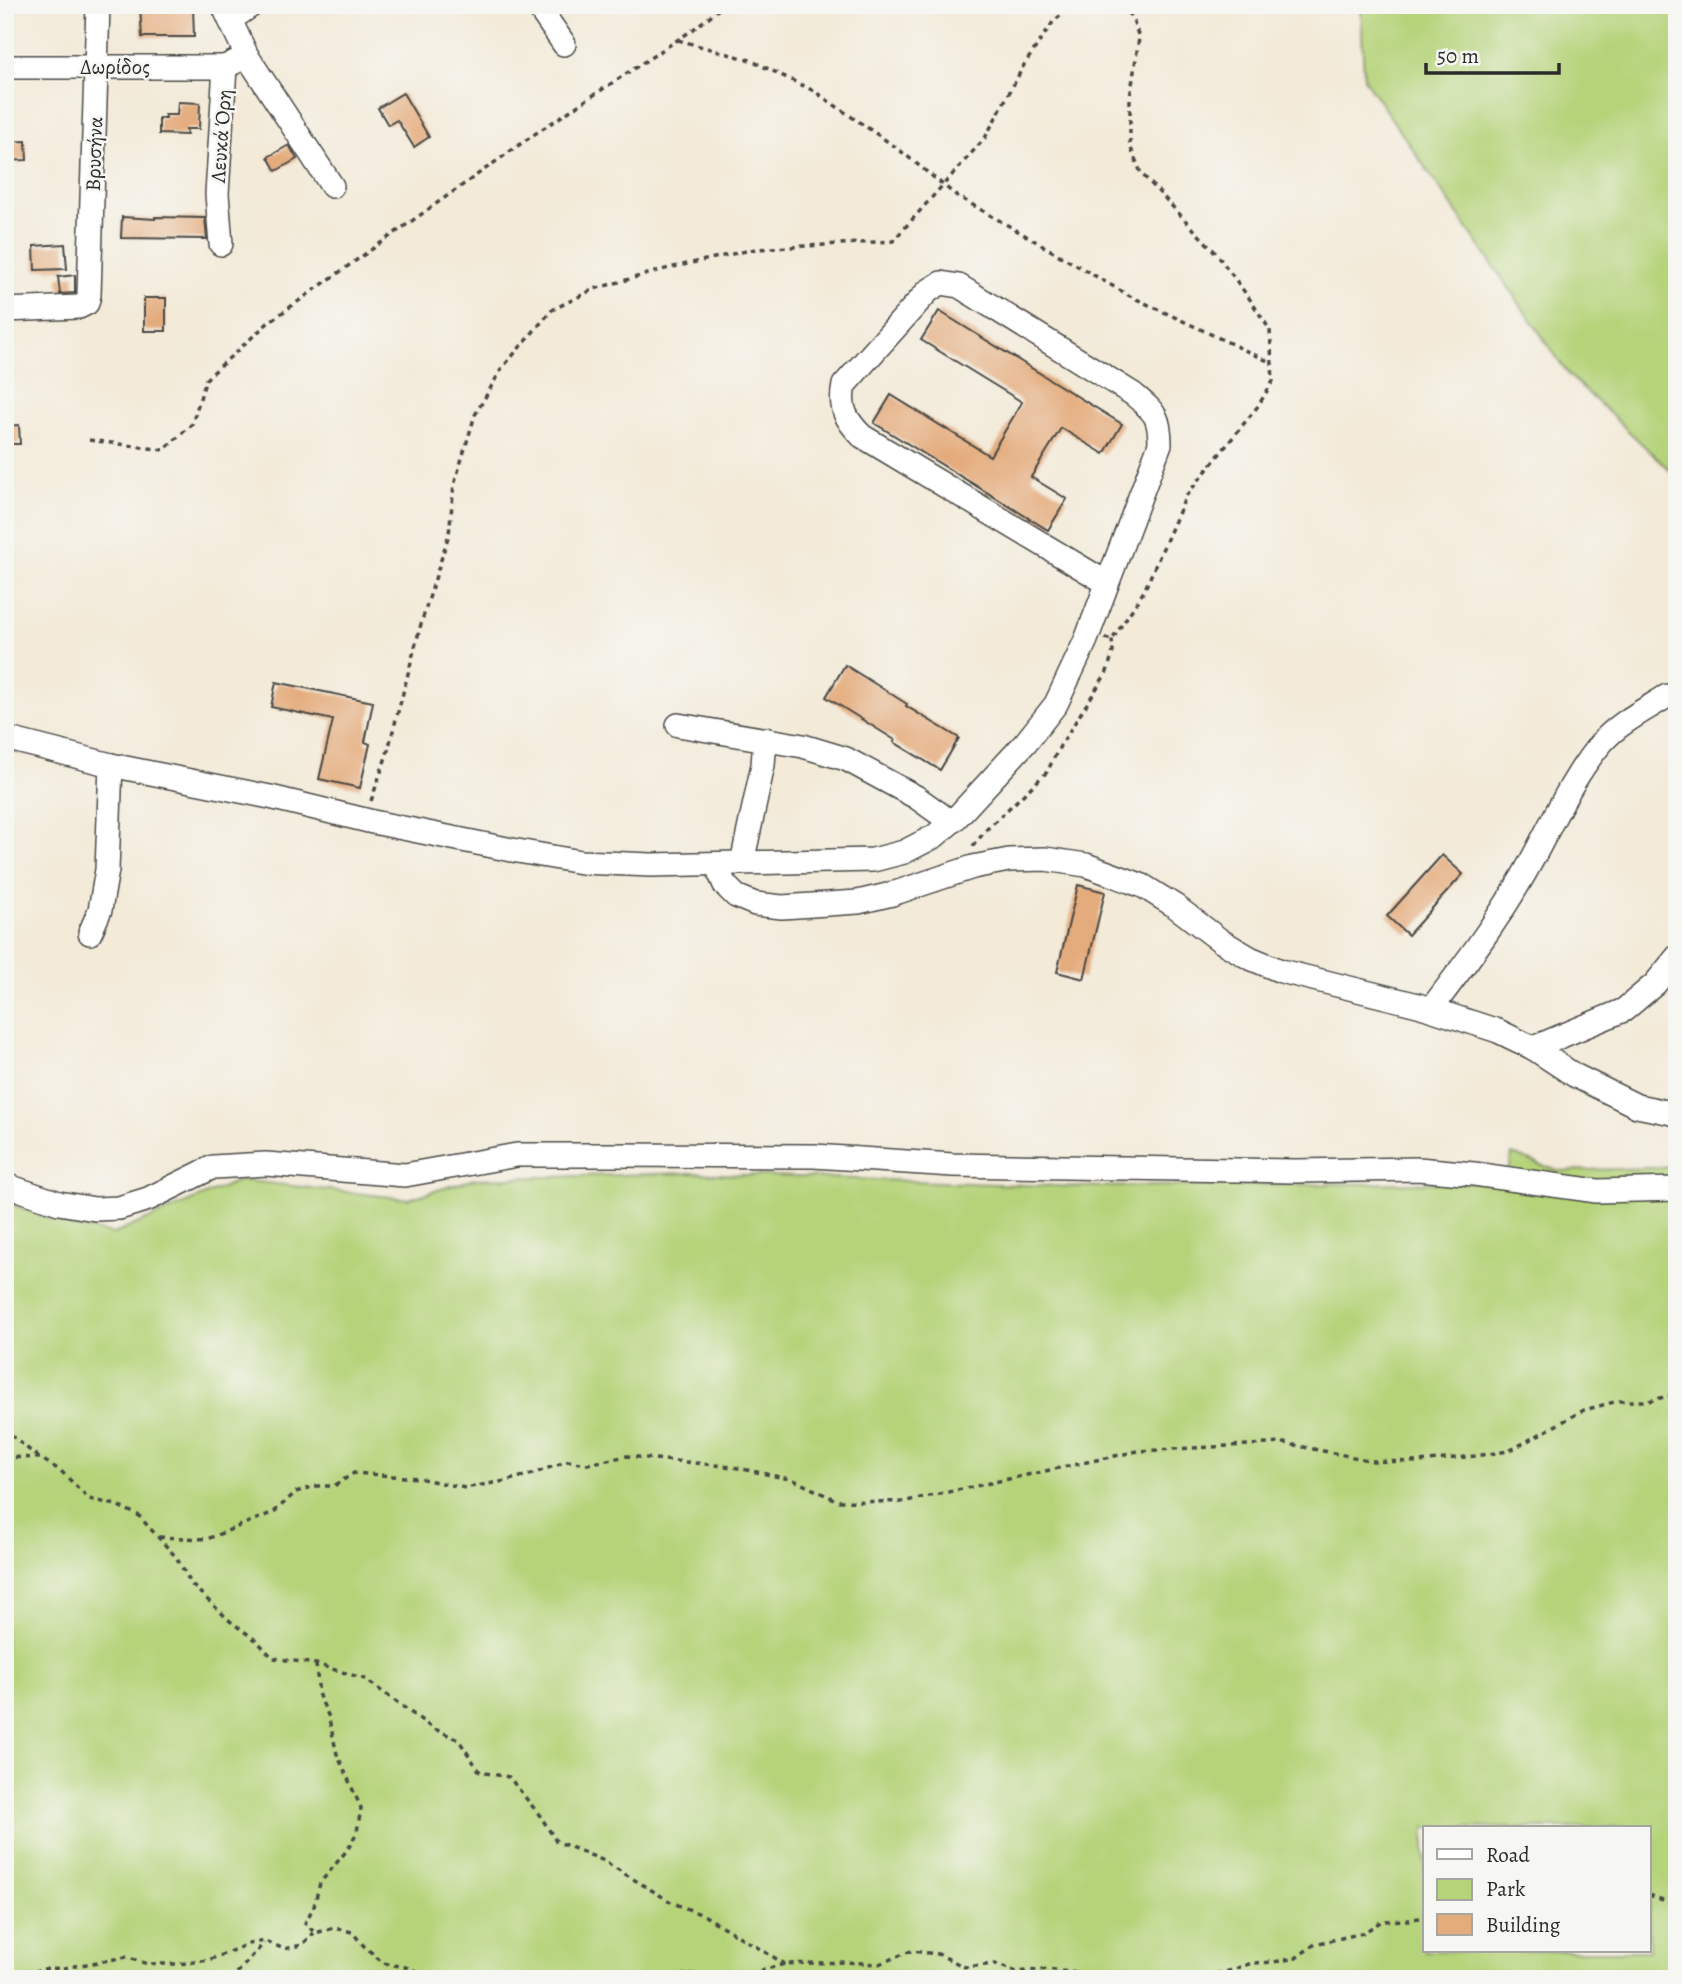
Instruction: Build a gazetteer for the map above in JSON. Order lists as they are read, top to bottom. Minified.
{"streets":{"street":["Δωρίδος","Λευκά Όρη","Βρυσήνα"]},"crossings":[["Δωρίδος","Λευκά Όρη"],["Δωρίδος","Βρυσήνα"]],"legend":["Road","Park","Building"],"scale_bar":"50 m"}
